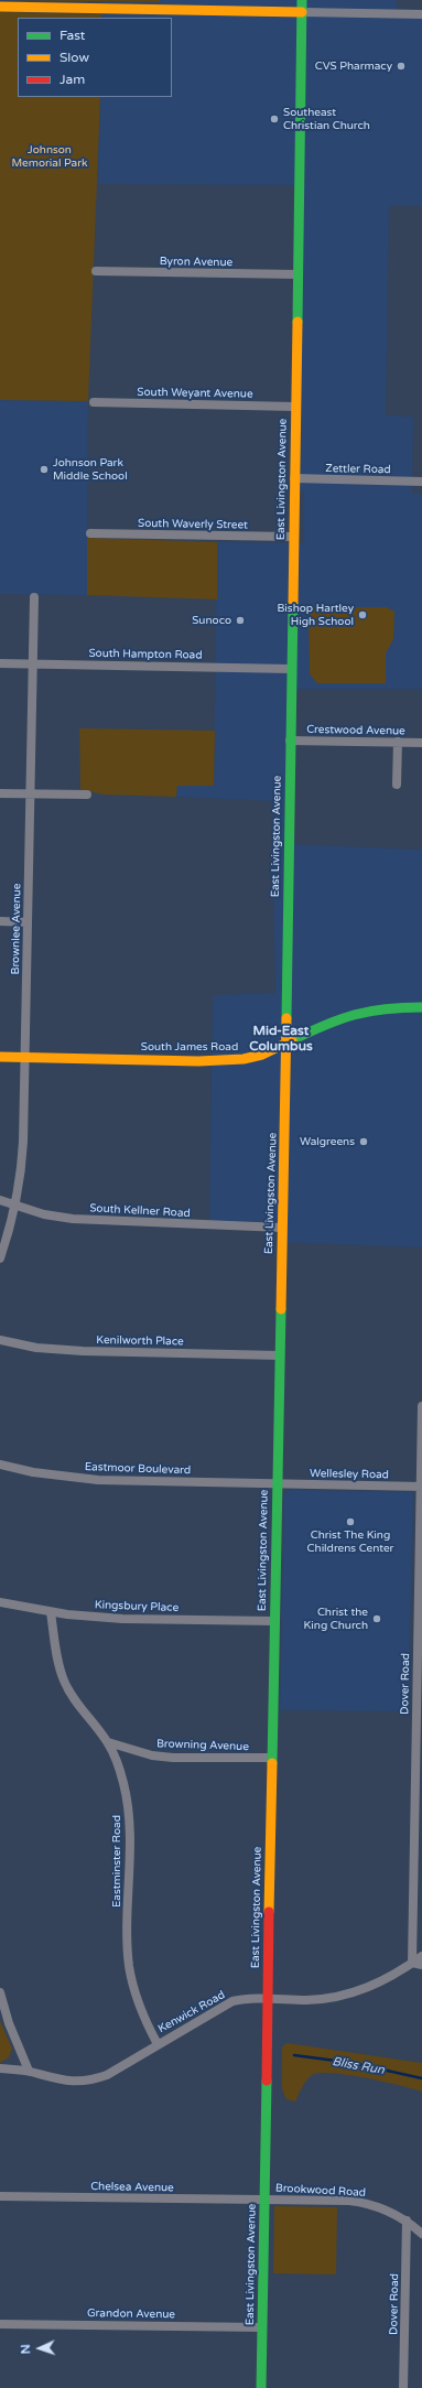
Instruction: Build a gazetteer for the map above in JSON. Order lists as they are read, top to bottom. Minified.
{"streets":{"main road":["East Livingston Avenue","South James Road"],"street":["Byron Avenue","South Weyant Avenue","Zettler Road","South Waverly Street","South Hampton Road","Crestwood Avenue","Brownlee Avenue","South Kellner Road","Kenilworth Place","Eastmoor Boulevard","Wellesley Road","Kingsbury Place","Dover Road","Browning Avenue","Eastminster Road","Kenwick Road","Chelsea Avenue","Brookwood Road","Grandon Avenue"]},"crossings":[["Byron Avenue","East Livingston Avenue"],["South Weyant Avenue","East Livingston Avenue"],["Zettler Road","East Livingston Avenue"],["East Livingston Avenue","South Waverly Street"],["East Livingston Avenue","South Hampton Road"],["East Livingston Avenue","Crestwood Avenue"],["East Livingston Avenue","South James Road"],["East Livingston Avenue","South Kellner Road"],["East Livingston Avenue","Kenilworth Place"],["East Livingston Avenue","Eastmoor Boulevard"],["East Livingston Avenue","Wellesley Road"],["East Livingston Avenue","Kingsbury Place"],["East Livingston Avenue","Browning Avenue"],["East Livingston Avenue","Kenwick Road"],["East Livingston Avenue","Chelsea Avenue"],["East Livingston Avenue","Brookwood Road"],["East Livingston Avenue","Grandon Avenue"],["South Hampton Road","Brownlee Avenue"],["Brownlee Avenue","South James Road"],["Brownlee Avenue","South Kellner Road"],["Eastmoor Boulevard","Wellesley Road"],["Wellesley Road","Dover Road"],["Kingsbury Place","Eastminster Road"],["Dover Road","Kenwick Road"],["Dover Road","Brookwood Road"],["Browning Avenue","Eastminster Road"],["Eastminster Road","Kenwick Road"],["Chelsea Avenue","Brookwood Road"]],"districts":["Mid-East Columbus"],"water":["Bliss Run"],"parks":["Johnson Memorial Park"],"places":["CVS Pharmacy","Southeast Christian Church","Johnson Park Middle School","Bishop Hartley High School","Sunoco","Walgreens","Christ The King Childrens Center","Christ the King Church"],"legend":["Fast","Slow","Jam"],"north":"left"}
